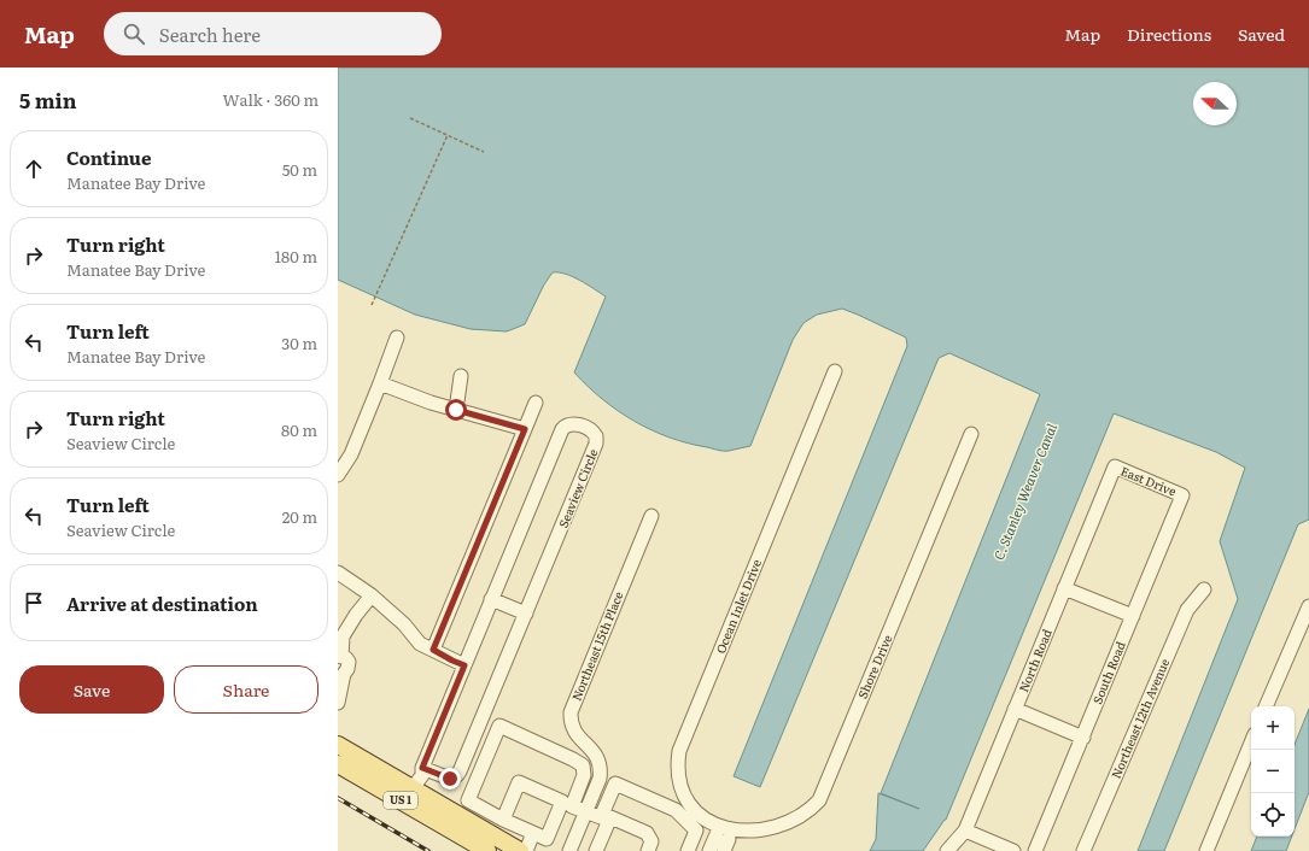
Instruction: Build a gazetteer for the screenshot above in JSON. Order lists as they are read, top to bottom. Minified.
{"streets":{"main road":["US 1"],"street":["East Drive","Seaview Circle","Ocean Inlet Drive","Northeast 15th Place","North Road","Shore Drive","South Road","Northeast 12th Avenue"]},"crossings":[["East Drive","North Road"],["East Drive","South Road"],["Seaview Circle","US 1"],["Ocean Inlet Drive","Shore Drive"]],"water":["C. Stanley Weaver Canal"],"north":"left","page":{"header":"Map","search":"Search here","nav":["Map","Directions","Saved"],"heading":["5 min","Walk · 360 m"],"list":[["Continue","Manatee Bay Drive","50 m"],["Turn right","Manatee Bay Drive","180 m"],["Turn left","Manatee Bay Drive","30 m"],["Turn right","Seaview Circle","80 m"],["Turn left","Seaview Circle","20 m"],"Arrive at destination"],"buttons":["Save","Share"],"map_buttons":["+","−"]}}
